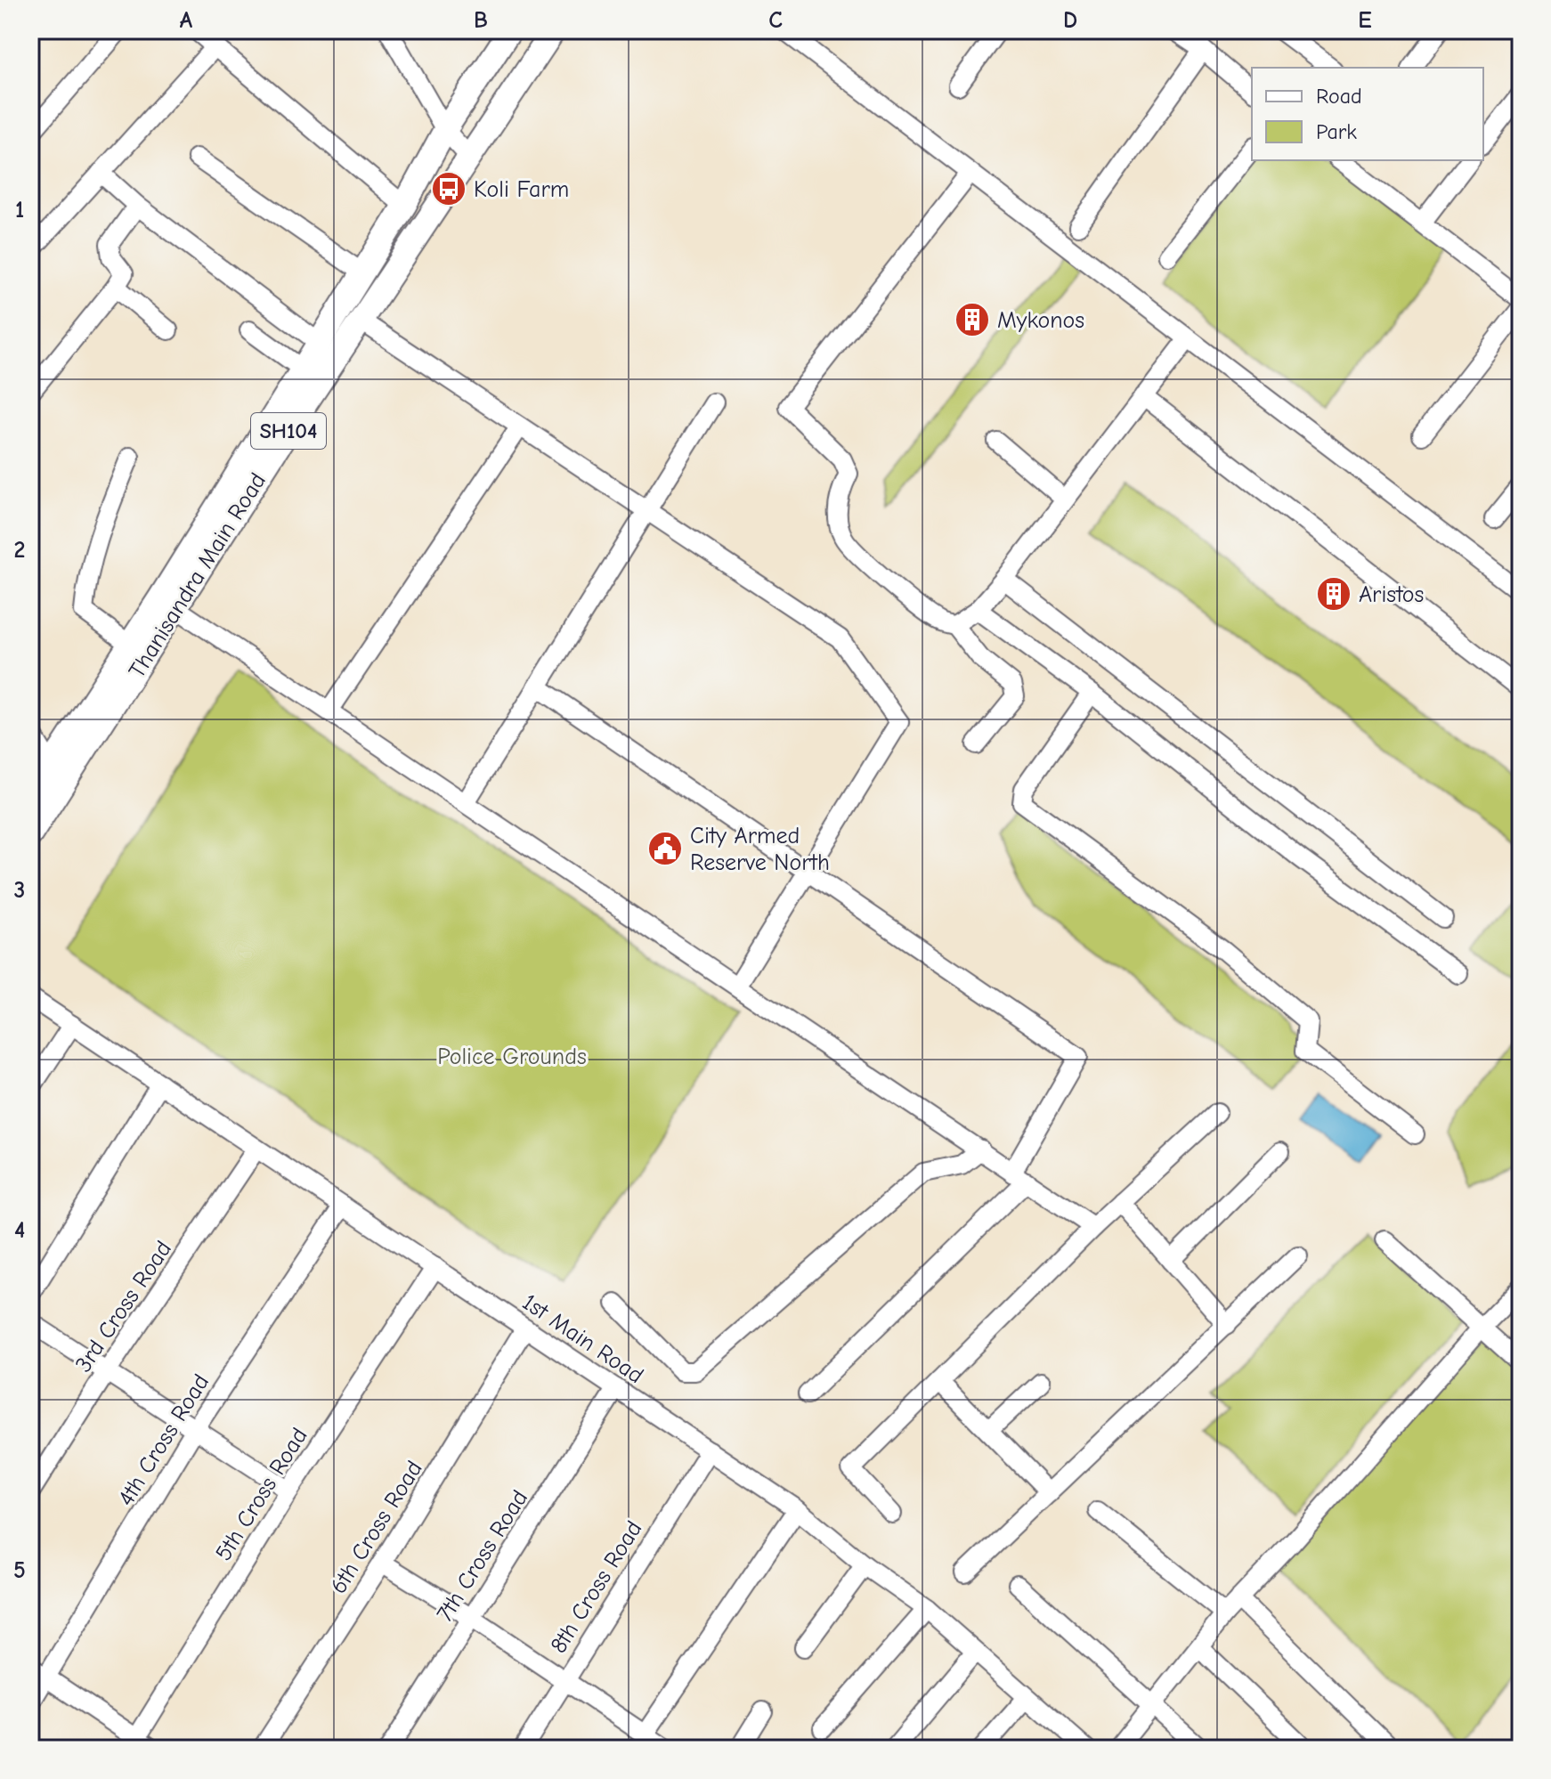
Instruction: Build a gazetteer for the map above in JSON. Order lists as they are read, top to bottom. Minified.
{"streets":{"main road":["SH104","Thanisandra Main Road"],"street":["3rd Cross Road","1st Main Road","4th Cross Road","5th Cross Road","6th Cross Road","7th Cross Road","8th Cross Road"]},"crossings":[["3rd Cross Road","1st Main Road"],["1st Main Road","4th Cross Road"],["1st Main Road","5th Cross Road"],["1st Main Road","6th Cross Road"],["1st Main Road","7th Cross Road"],["1st Main Road","8th Cross Road"]],"parks":["Police Grounds"],"places":{"bus stop":["Koli Farm"],"building":["Mykonos","Aristos"],"public building":["City Armed Reserve North"]},"legend":["Road","Park"],"grid":{"columns":["A","B","C","D","E"],"rows":["1","2","3","4","5"]}}
